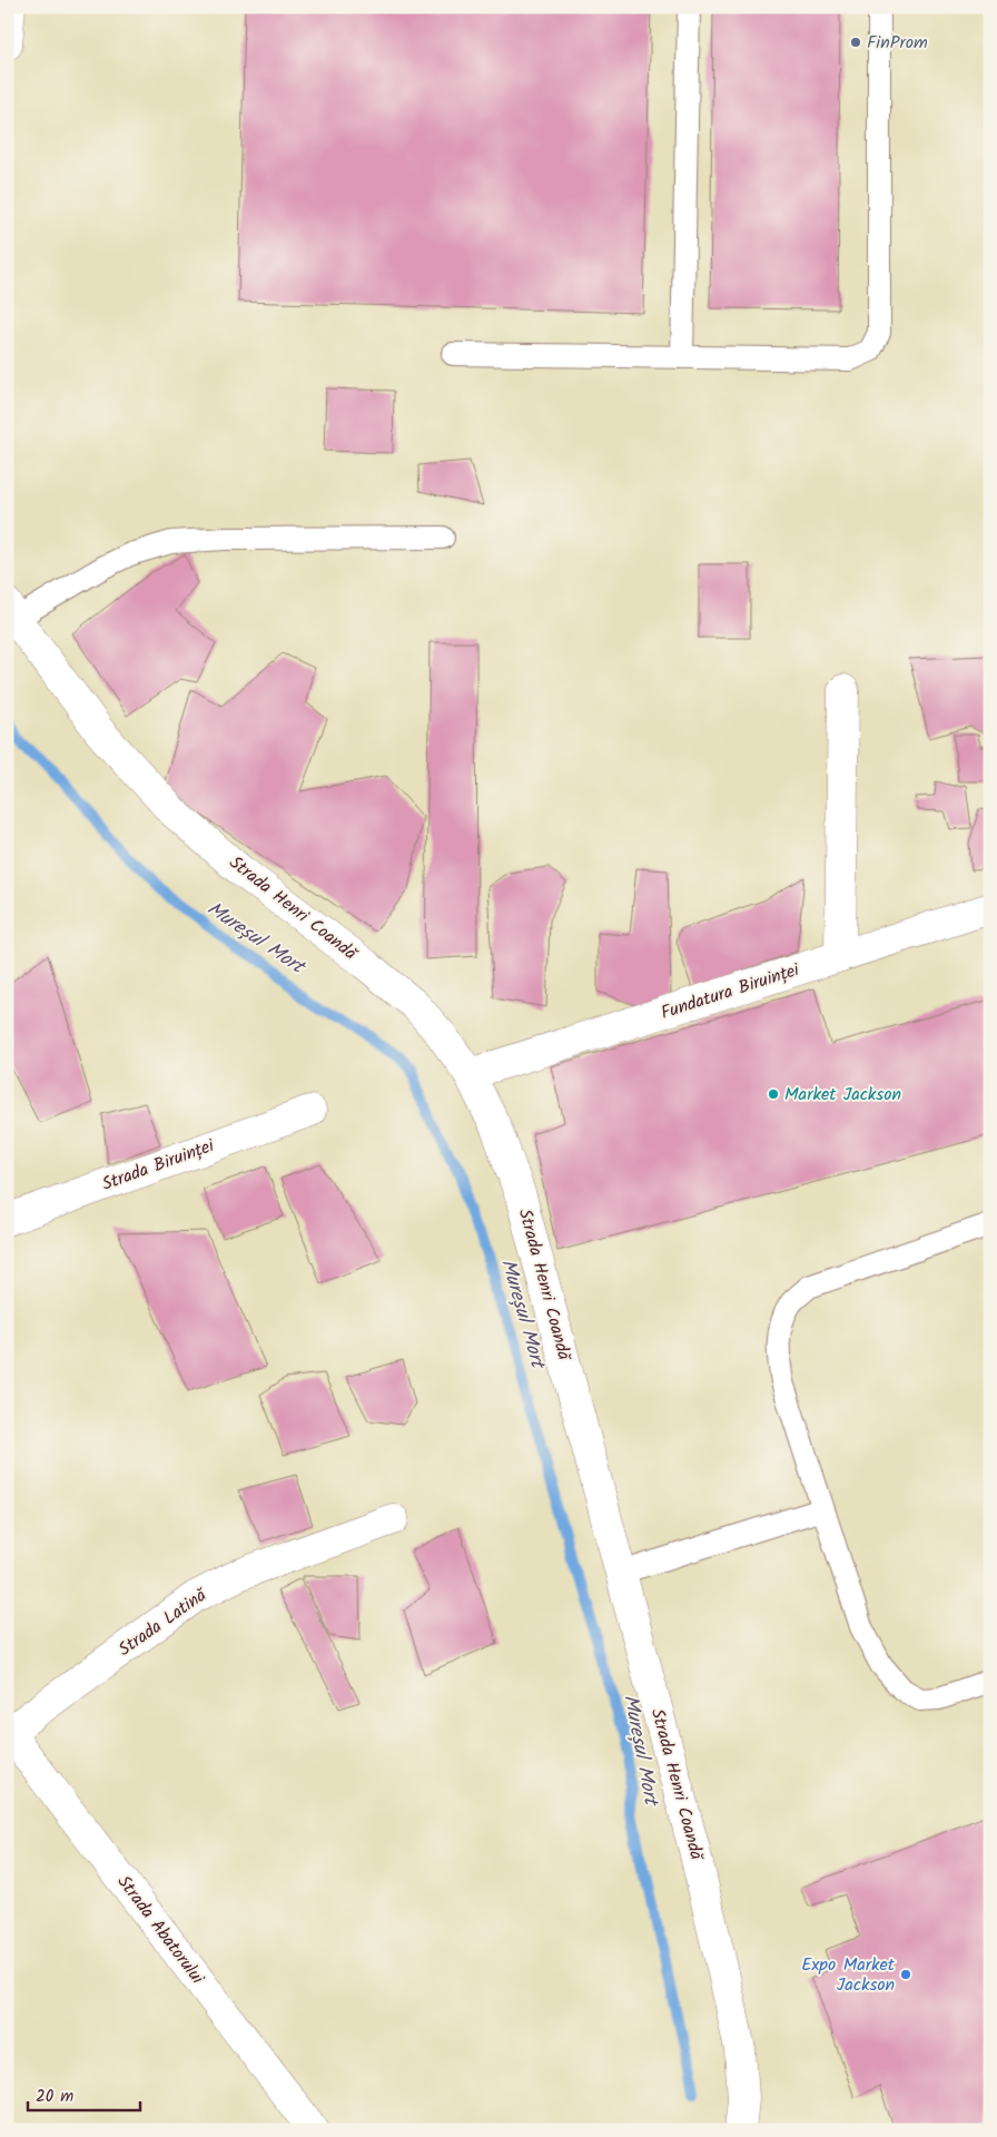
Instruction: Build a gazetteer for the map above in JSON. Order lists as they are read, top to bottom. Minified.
{"streets":{"street":["Strada Henri Coandă","Fundatura Biruinței","Strada Biruinței","Strada Latină","Strada Abatorului"]},"crossings":[["Strada Henri Coandă","Fundatura Biruinței"],["Strada Latină","Strada Abatorului"]],"water":["Mureșul Mort"],"places":["FinProm","Market Jackson","Expo Market Jackson"],"scale_bar":"20 m"}
